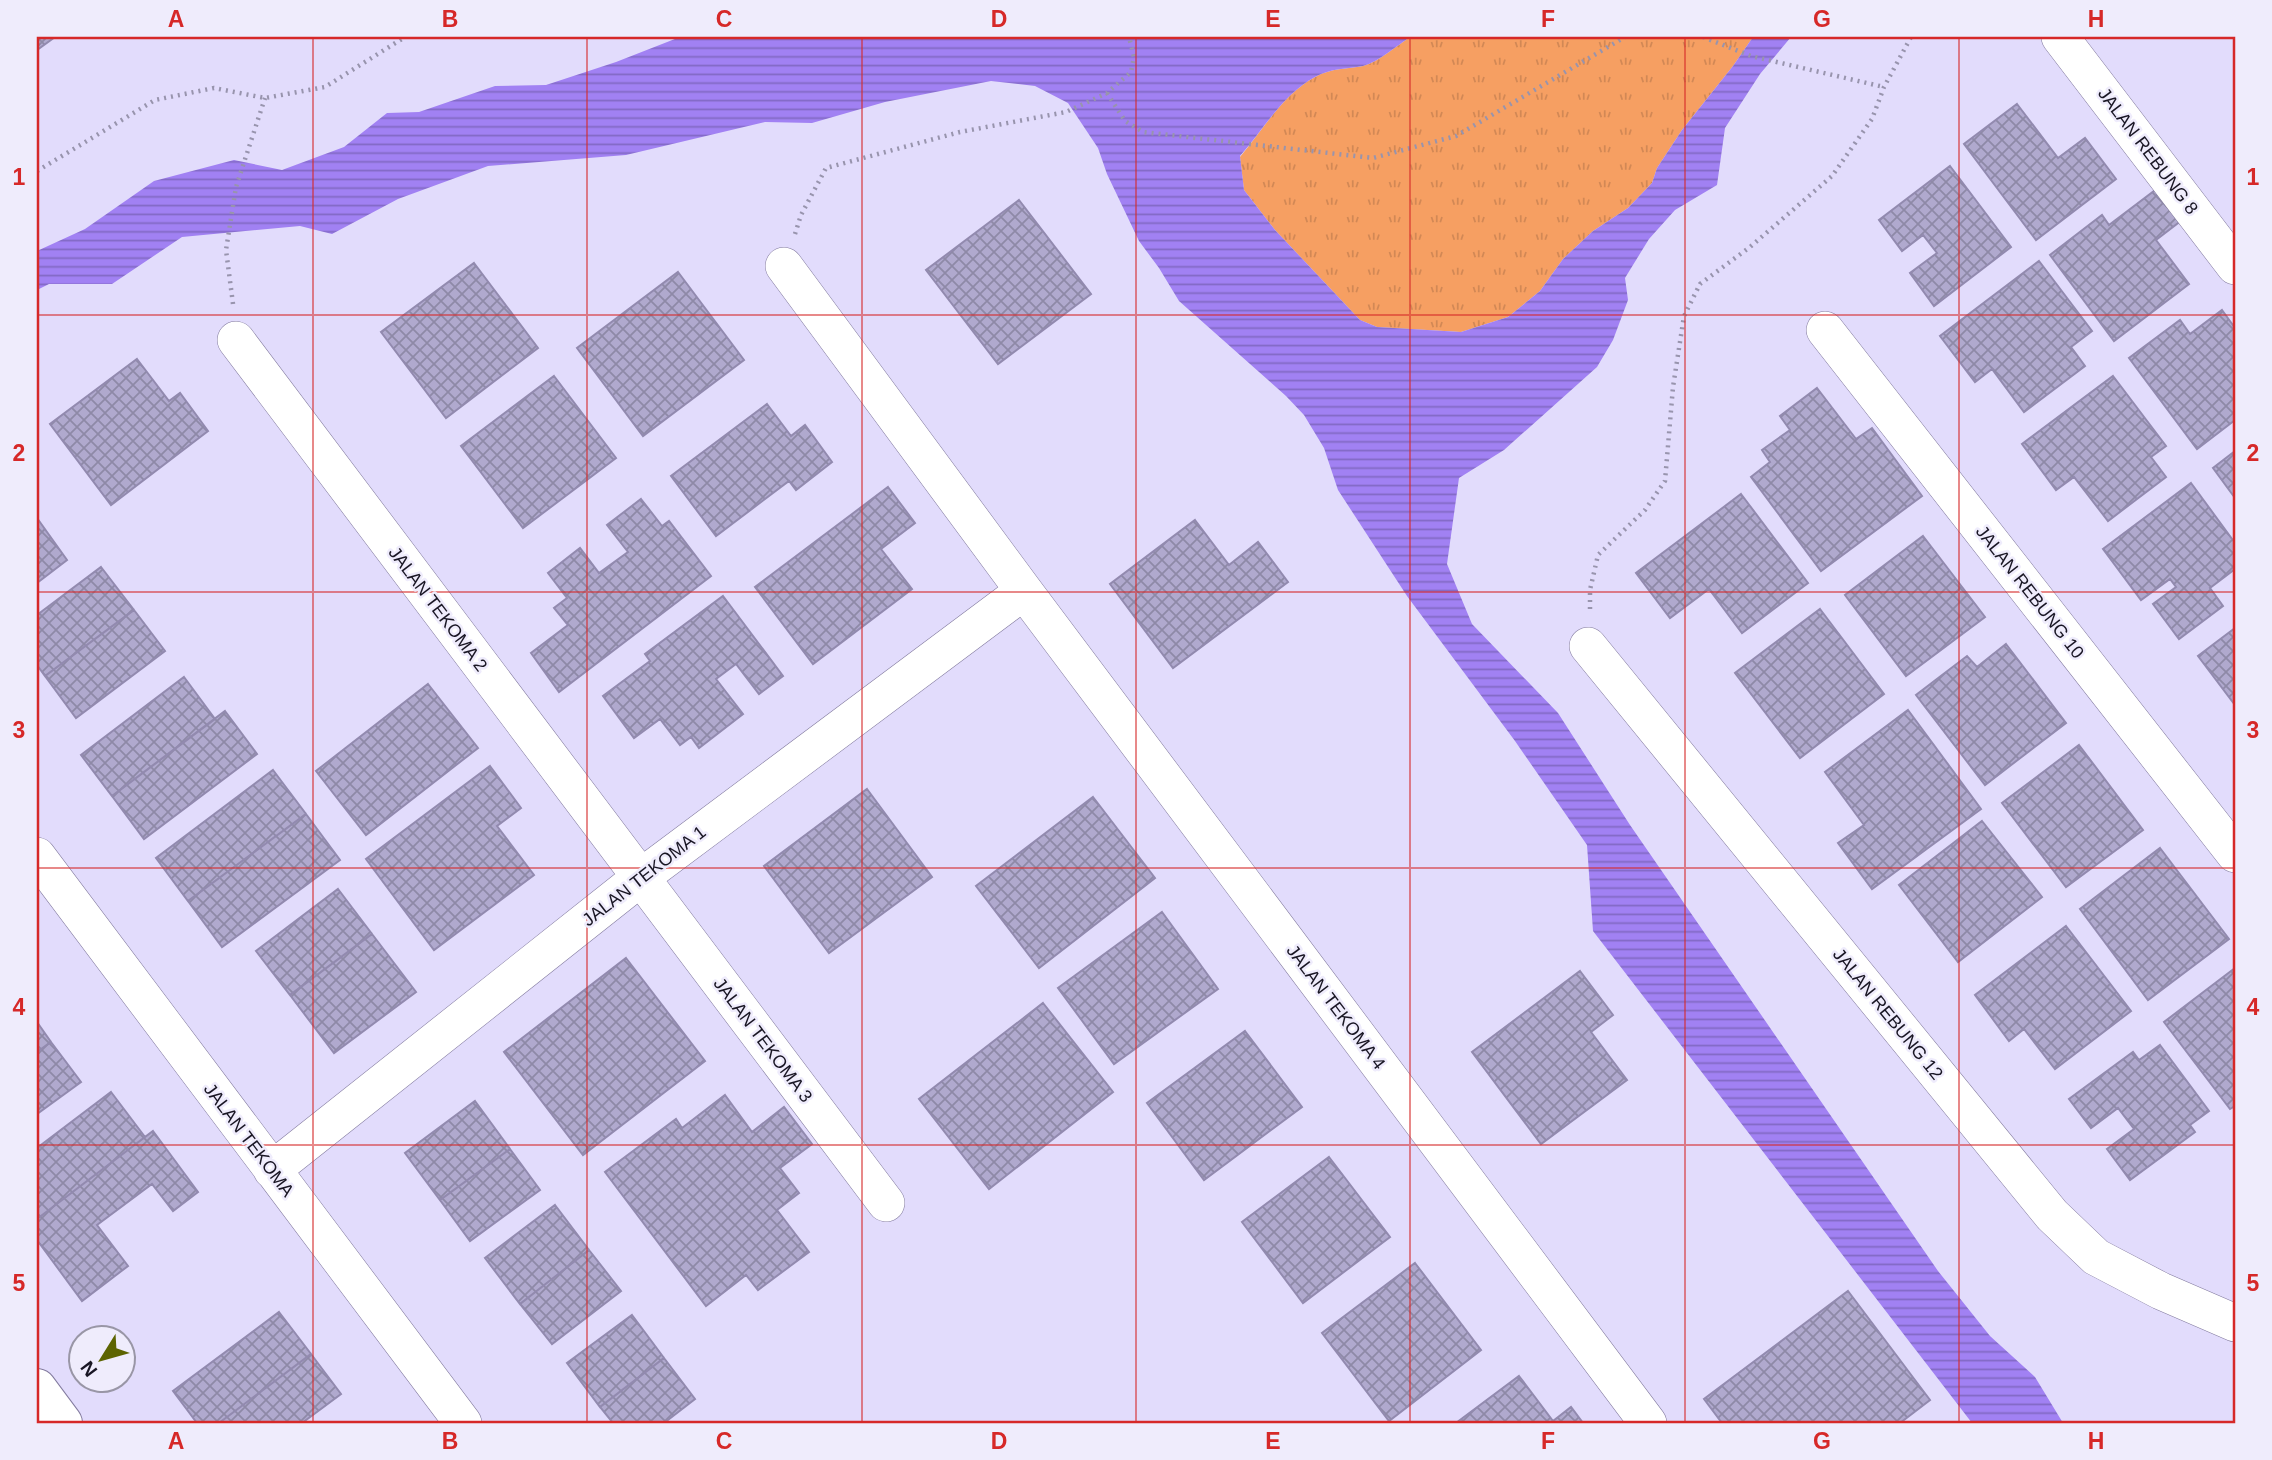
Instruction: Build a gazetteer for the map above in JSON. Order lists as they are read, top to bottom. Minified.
{"streets":{"street":["JALAN REBUNG 8","JALAN REBUNG 10","JALAN TEKOMA 2","JALAN TEKOMA 1","JALAN TEKOMA 4","JALAN REBUNG 12","JALAN TEKOMA 3","JALAN TEKOMA"]},"crossings":[["JALAN TEKOMA 2","JALAN TEKOMA 1"],["JALAN TEKOMA 2","JALAN TEKOMA 3"],["JALAN TEKOMA 1","JALAN TEKOMA 4"],["JALAN TEKOMA 1","JALAN TEKOMA 3"],["JALAN TEKOMA 1","JALAN TEKOMA"]],"north":"bottom left","grid":{"columns":["A","B","C","D","E","F","G","H"],"rows":["1","2","3","4","5"]}}
